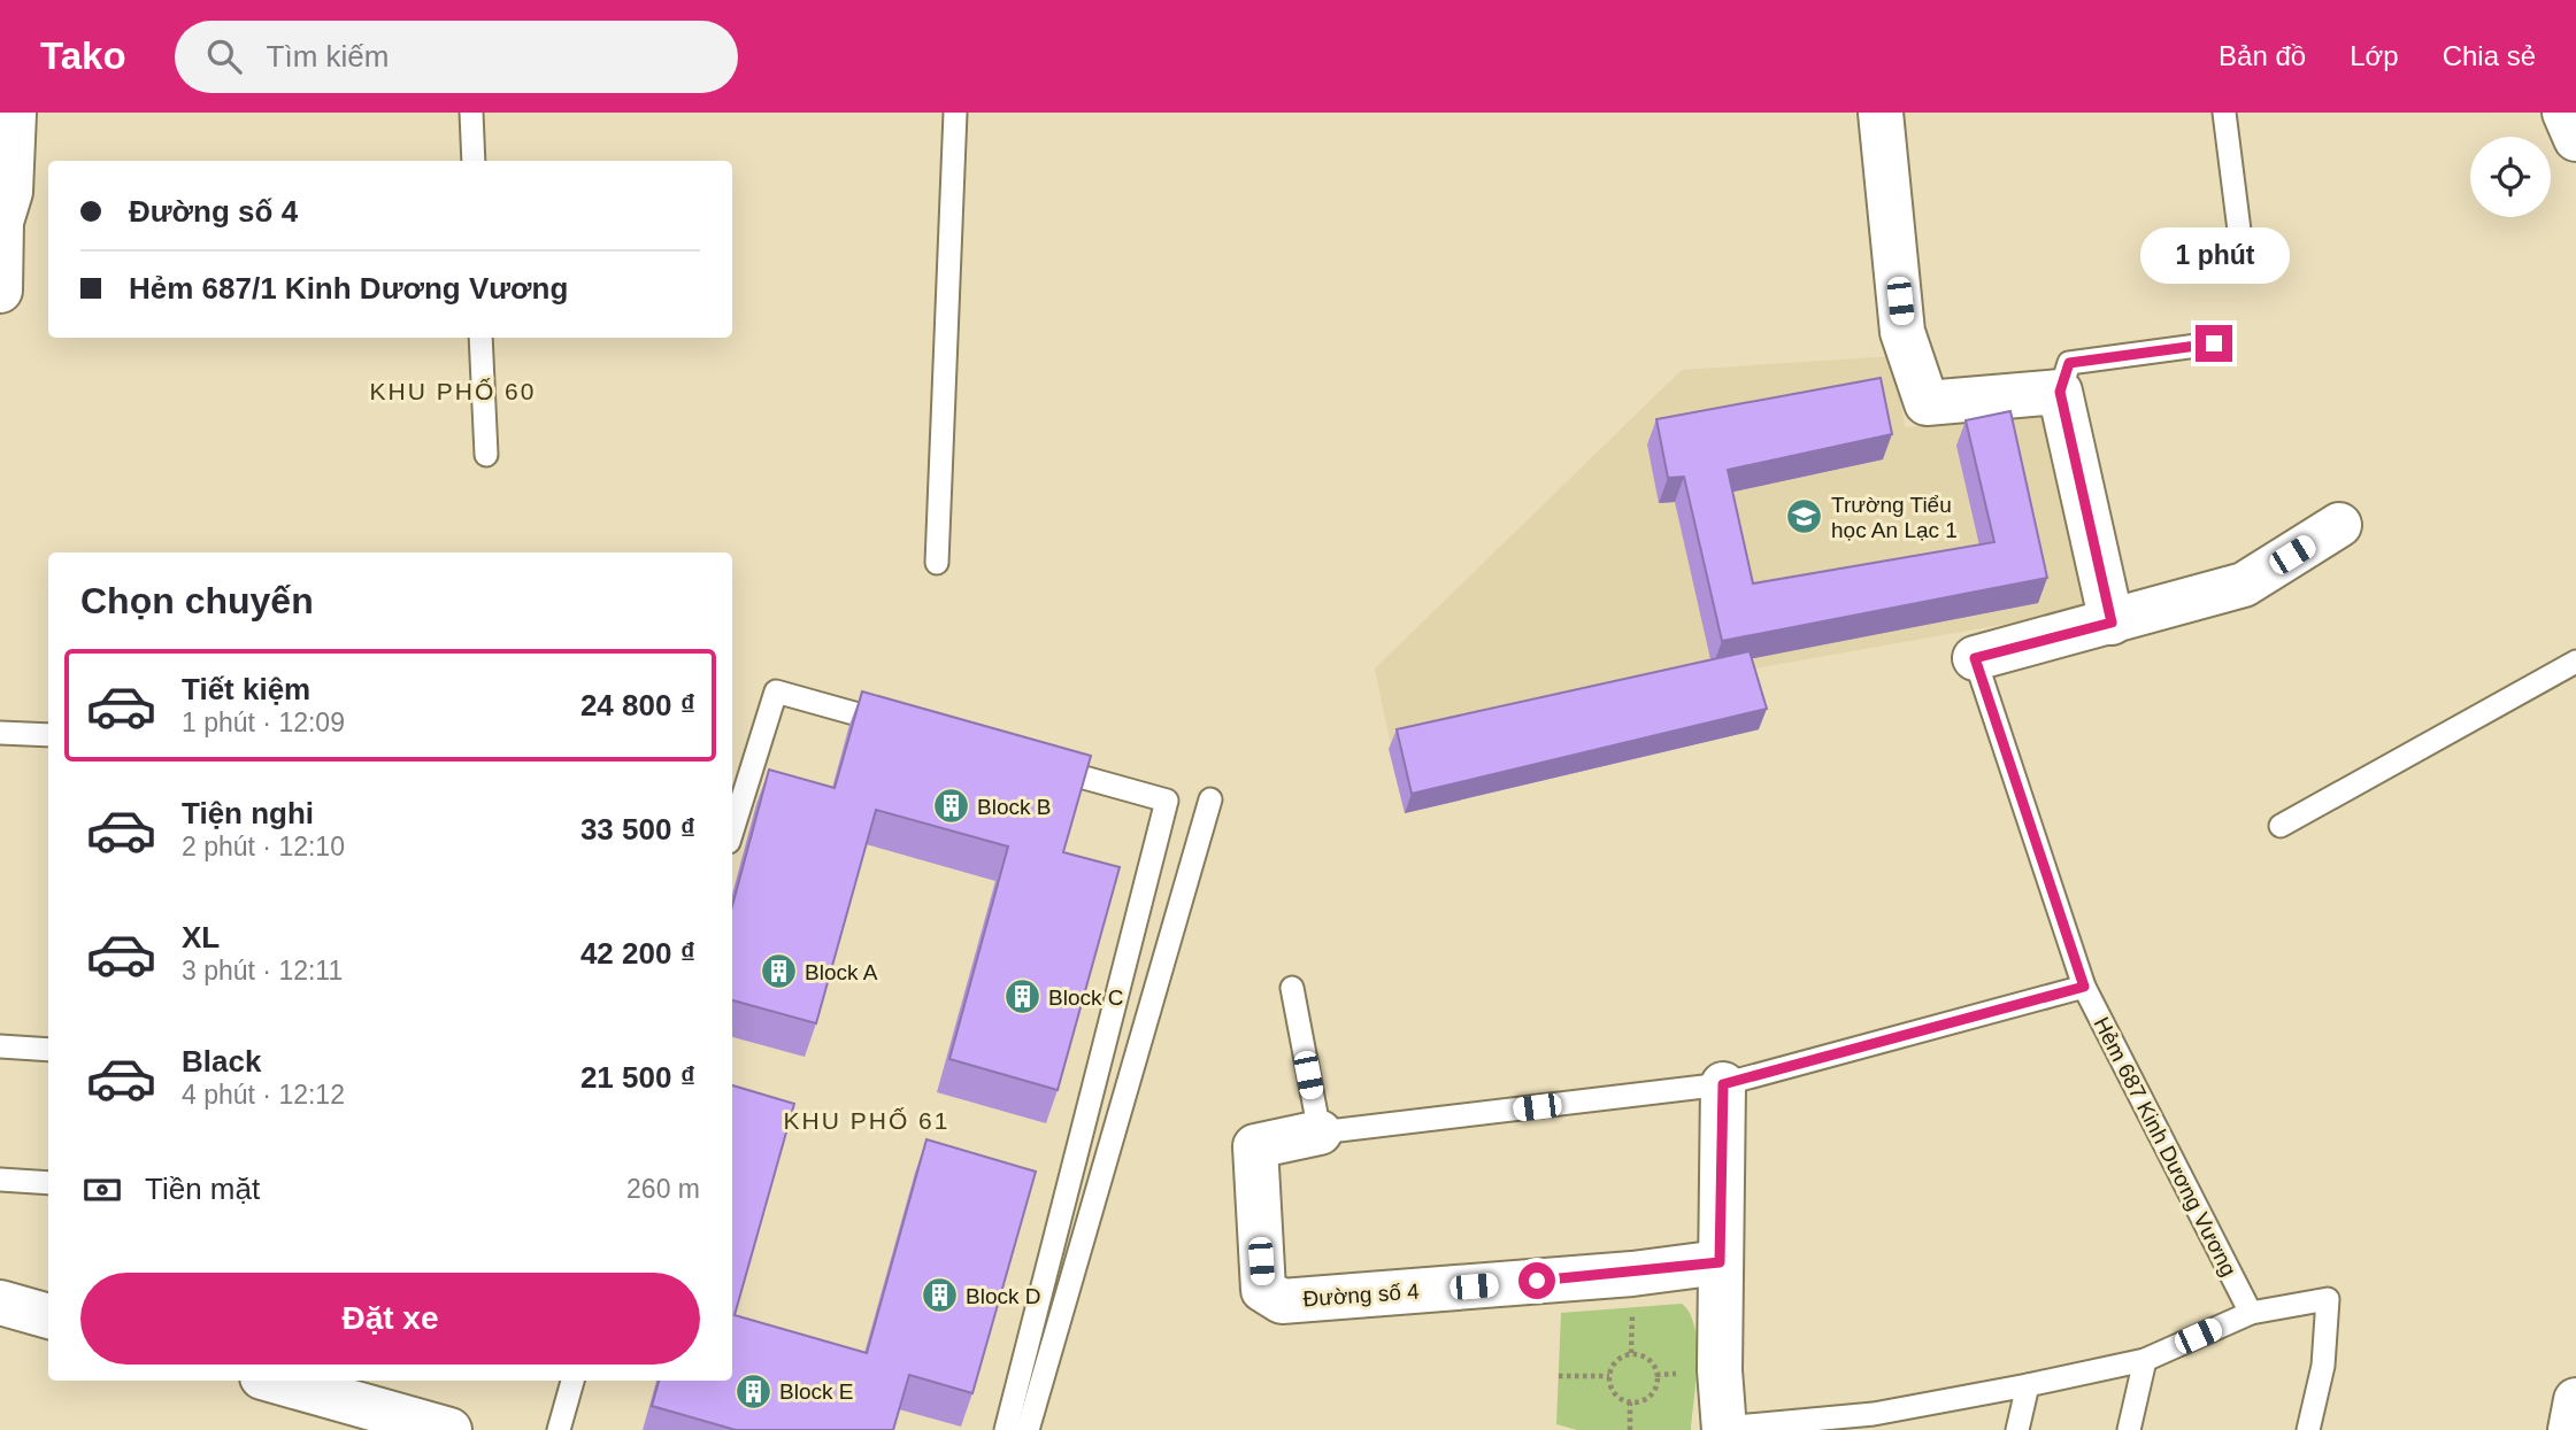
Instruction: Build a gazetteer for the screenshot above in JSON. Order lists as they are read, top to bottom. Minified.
{"streets":{"street":["Đường số 4"],"lane":["Hẻm 687 Kinh Dương Vương"]},"districts":["KHU PHỐ 60","KHU PHỐ 61"],"places":{"school or university":["Trường Tiểu học An Lạc 1"],"building":["Block B","Block A","Block C","Block D","Block E"]},"page":{"header":"Tako","search":"Tìm kiếm","nav":["Bản đồ","Lớp","Chia sẻ"],"banner":["Đường số 4","Hẻm 687/1 Kinh Dương Vương"],"bubble":"1 phút","heading":"Chọn chuyến","list":[{"name":"Tiết kiệm","note":"1 phút · 12:09","value":"24 800 ₫"},{"name":"Tiện nghi","note":"2 phút · 12:10","value":"33 500 ₫"},{"name":"XL","note":"3 phút · 12:11","value":"42 200 ₫"},{"name":"Black","note":"4 phút · 12:12","value":"21 500 ₫"}],"pay":["Tiền mặt","260 m"],"buttons":"Đặt xe"}}
